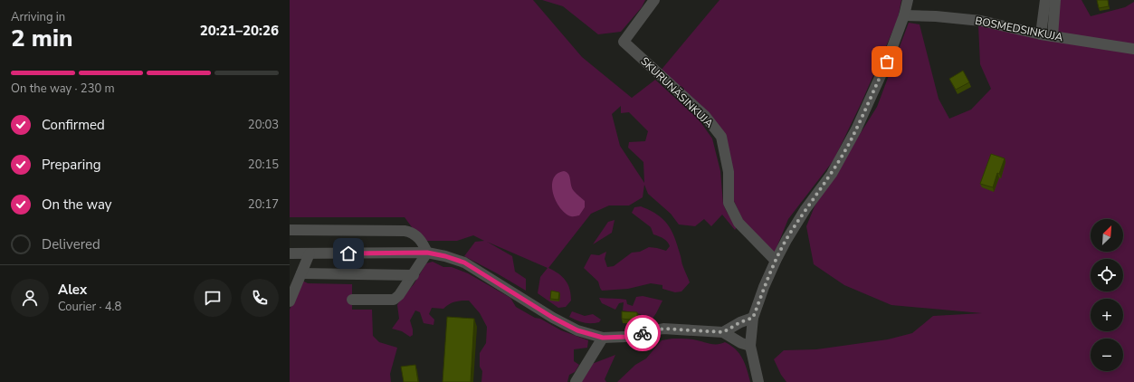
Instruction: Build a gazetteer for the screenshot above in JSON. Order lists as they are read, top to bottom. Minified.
{"streets":{"street":["BOSMEDSINKUJA","SKURUNÄSINKUJA"]},"north":"top right","page":{"heading":["2 min","Arriving in","20:21–20:26"],"panel":["Alex","Courier · 4.8"],"bar":"On the way · 230 m","list":[["Confirmed","20:03"],["Preparing","20:15"],["On the way","20:17"],"Delivered"],"map_buttons":["+","−"]}}
